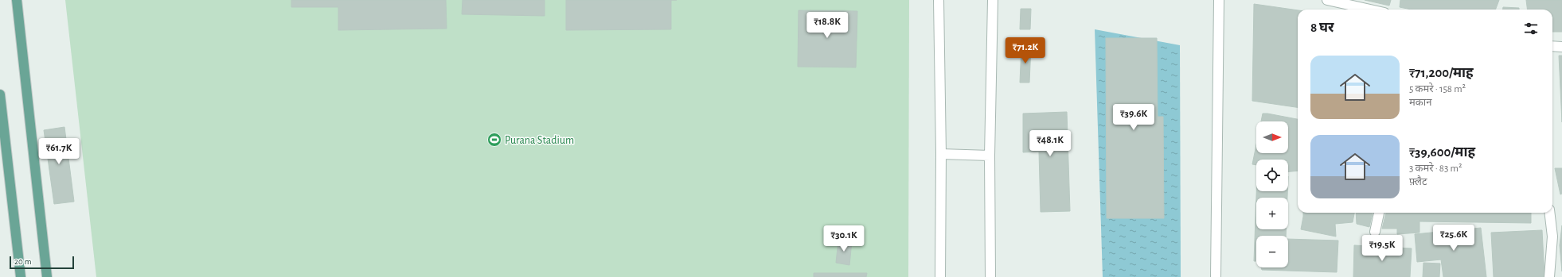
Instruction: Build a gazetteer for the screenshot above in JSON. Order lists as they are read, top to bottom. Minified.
{"places":{"sports":["Purana Stadium"]},"scale_bar":"20 m","north":"right","page":{"heading":"8 घर","price":["₹18.8K","₹71.2K","₹39.6K","₹48.1K","₹61.7K","₹25.6K","₹30.1K","₹19.5K"],"list":[{"name":"₹71,200/माह","note":"5 कमरे · 158 m² · मकान"},{"name":"₹39,600/माह","note":"3 कमरे · 83 m² · फ़्लैट"}],"map_buttons":["+","−"],"scale":"20 m"}}
